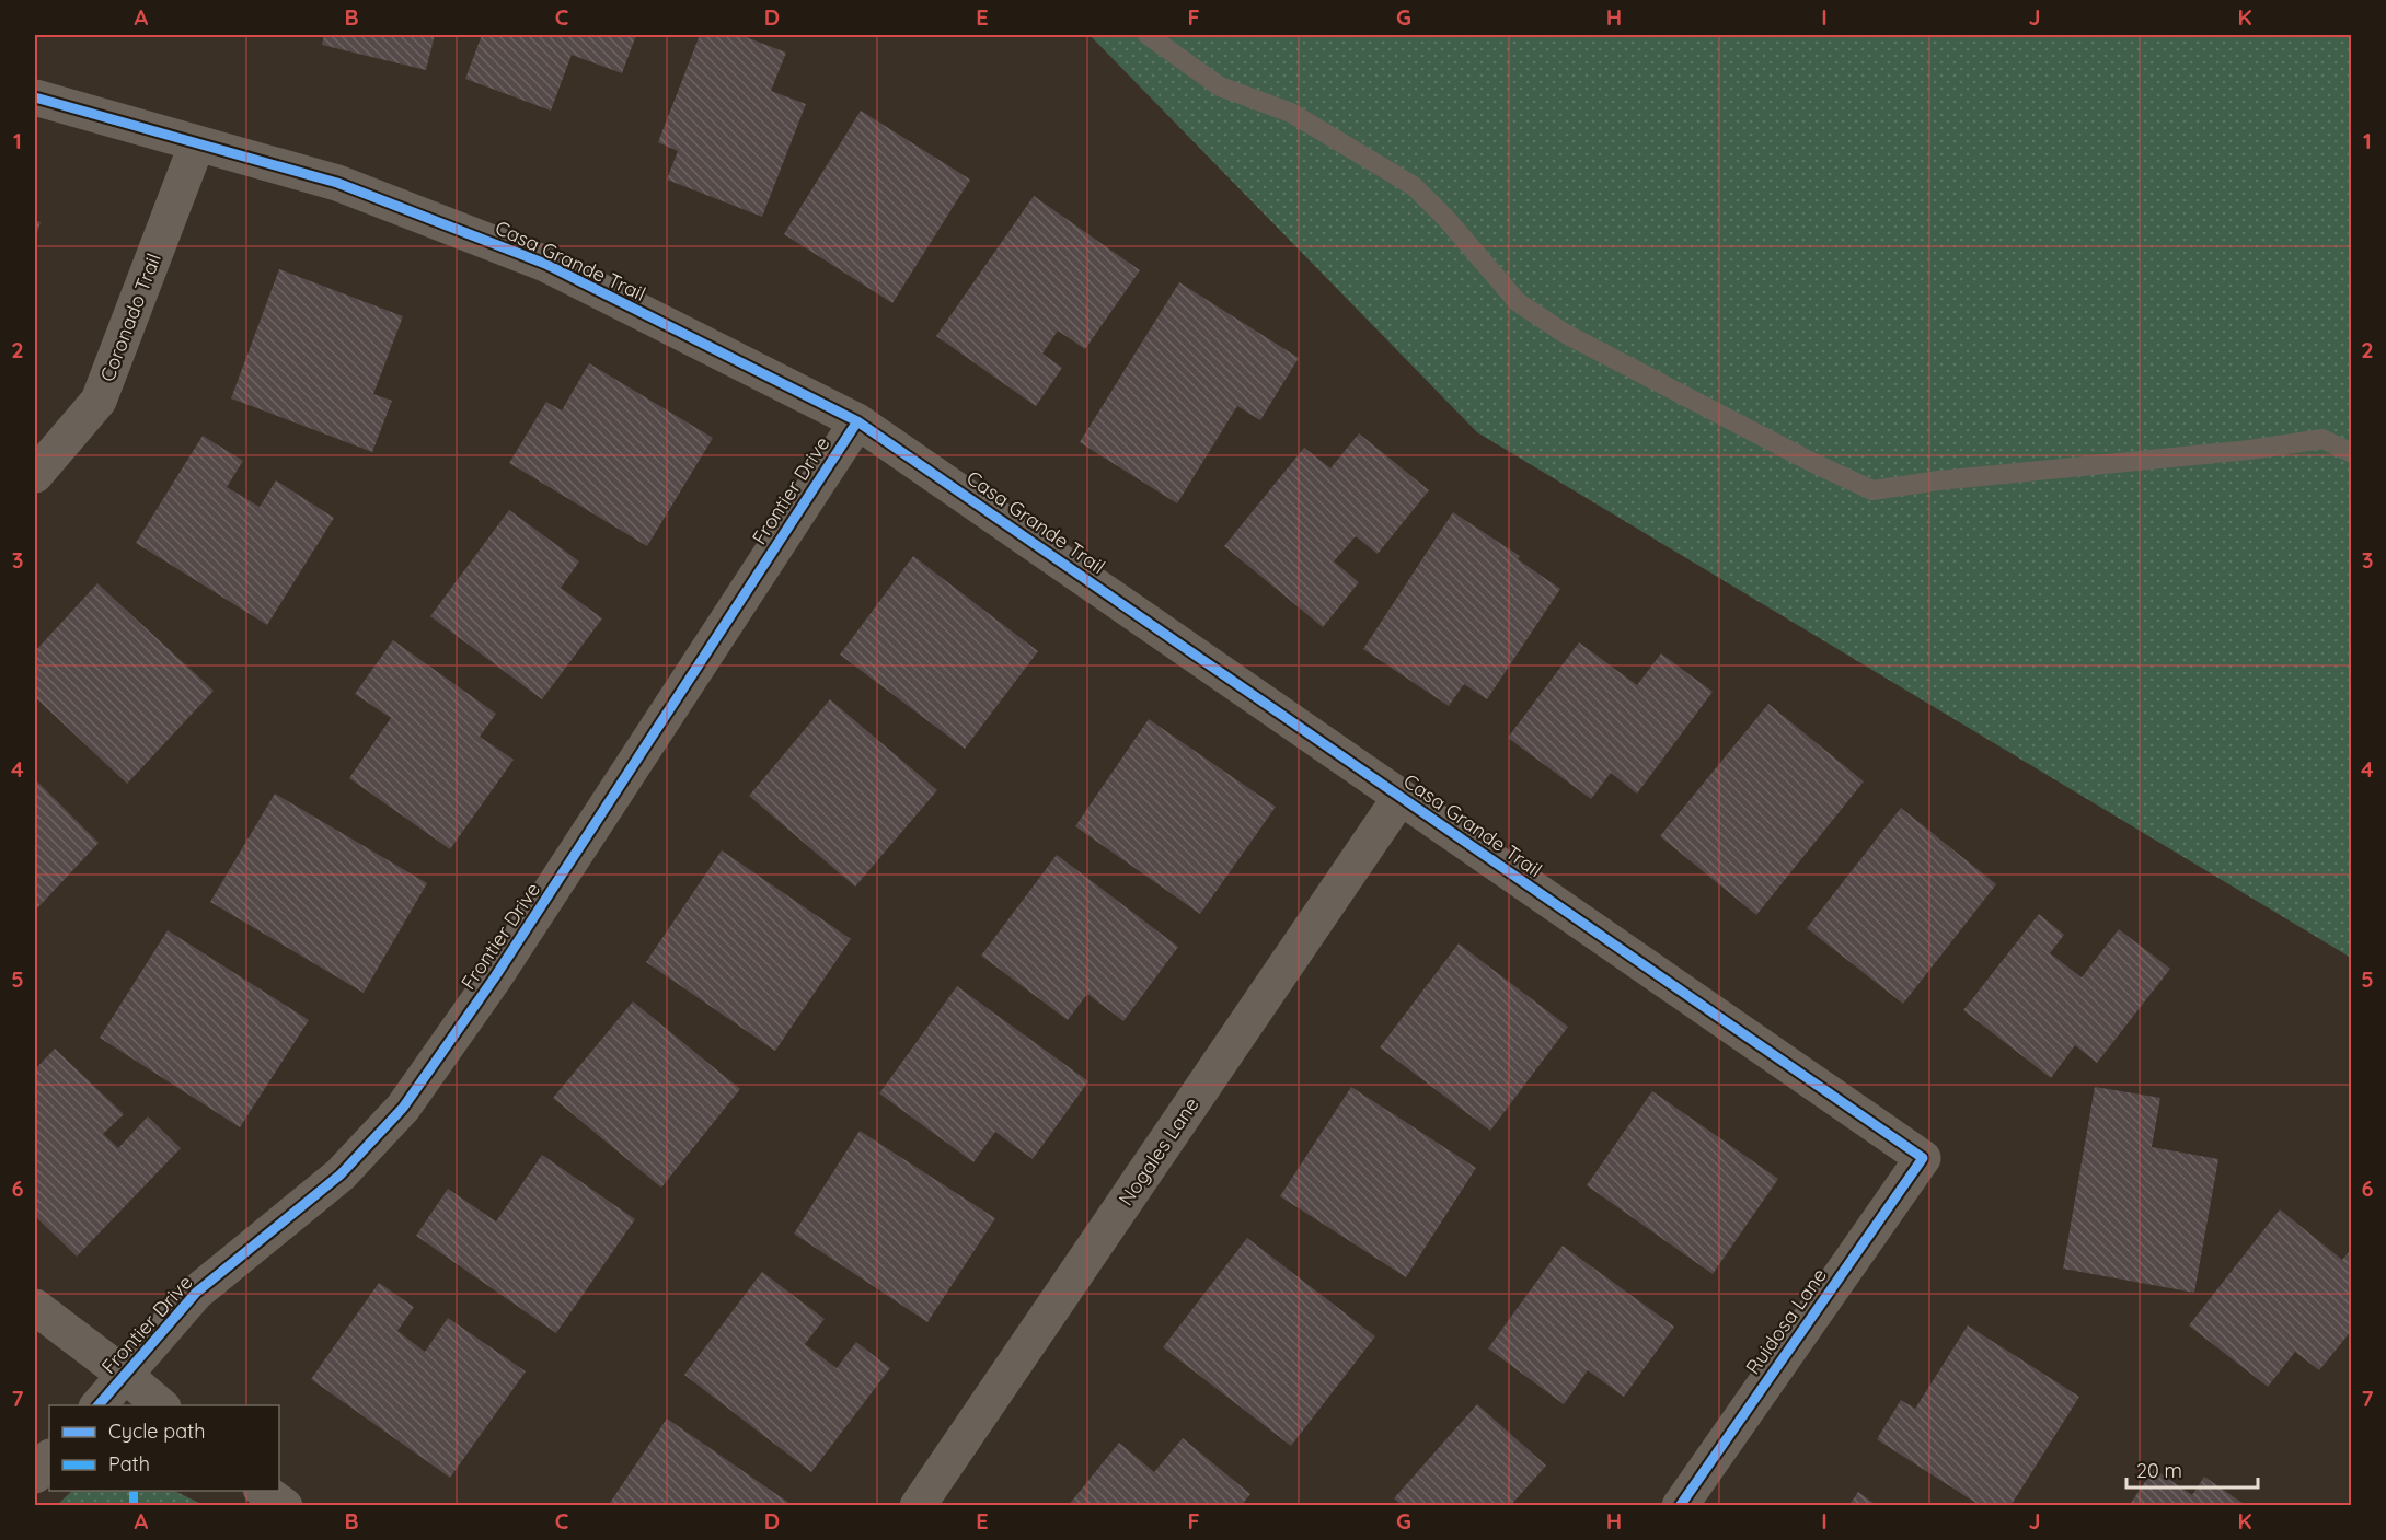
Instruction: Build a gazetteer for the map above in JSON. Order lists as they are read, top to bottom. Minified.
{"streets":{"street":["Casa Grande Trail","Coronado Trail","Frontier Drive","Nogales Lane","Ruidosa Lane"]},"crossings":[["Casa Grande Trail","Coronado Trail"],["Casa Grande Trail","Frontier Drive"],["Casa Grande Trail","Nogales Lane"],["Casa Grande Trail","Ruidosa Lane"]],"legend":["Cycle path","Path"],"scale_bar":"20 m","grid":{"columns":["A","B","C","D","E","F","G","H","I","J","K"],"rows":["1","2","3","4","5","6","7"]}}
